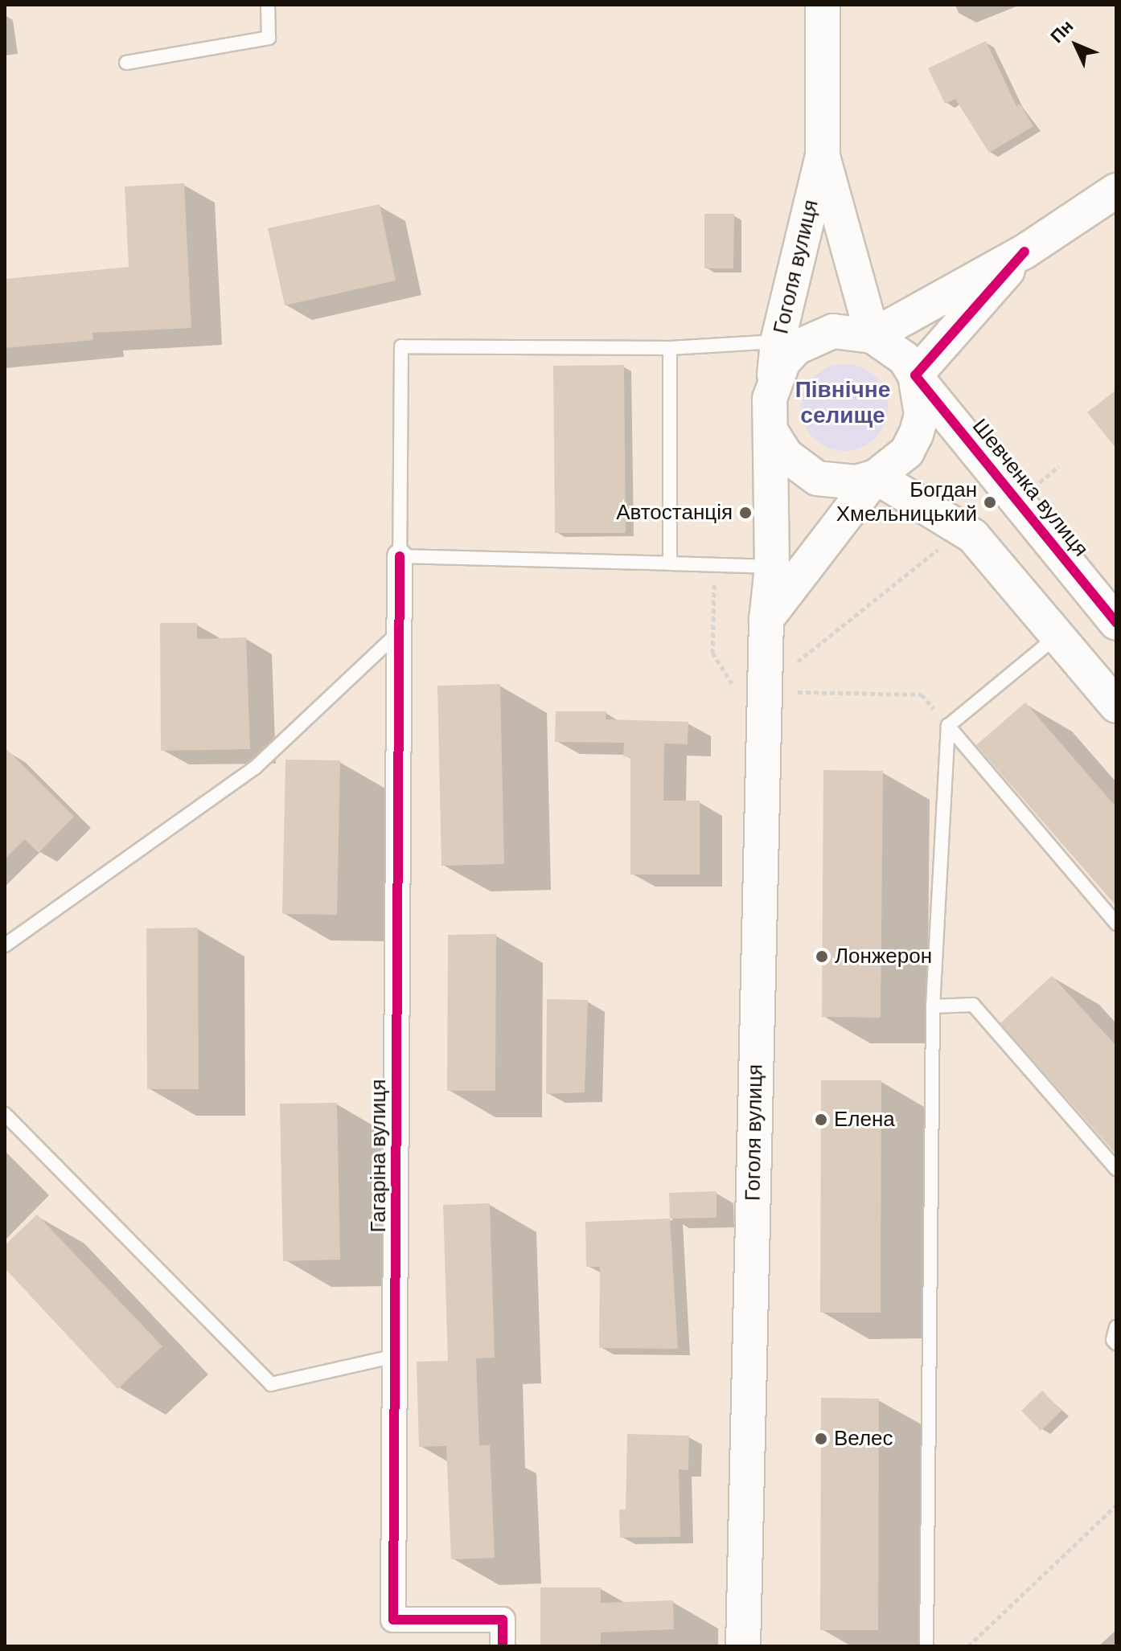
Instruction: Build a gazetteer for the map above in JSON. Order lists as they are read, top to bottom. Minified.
{"streets":{"main road":["Гоголя вулиця","Шевченка вулиця"],"street":["Гагаріна вулиця"]},"crossings":[["Гоголя вулиця","Шевченка вулиця"]],"districts":["Північне селище"],"places":["Богдан Хмельницький","Автостанція","Лонжерон","Елена","Велес"],"north":"top left"}
